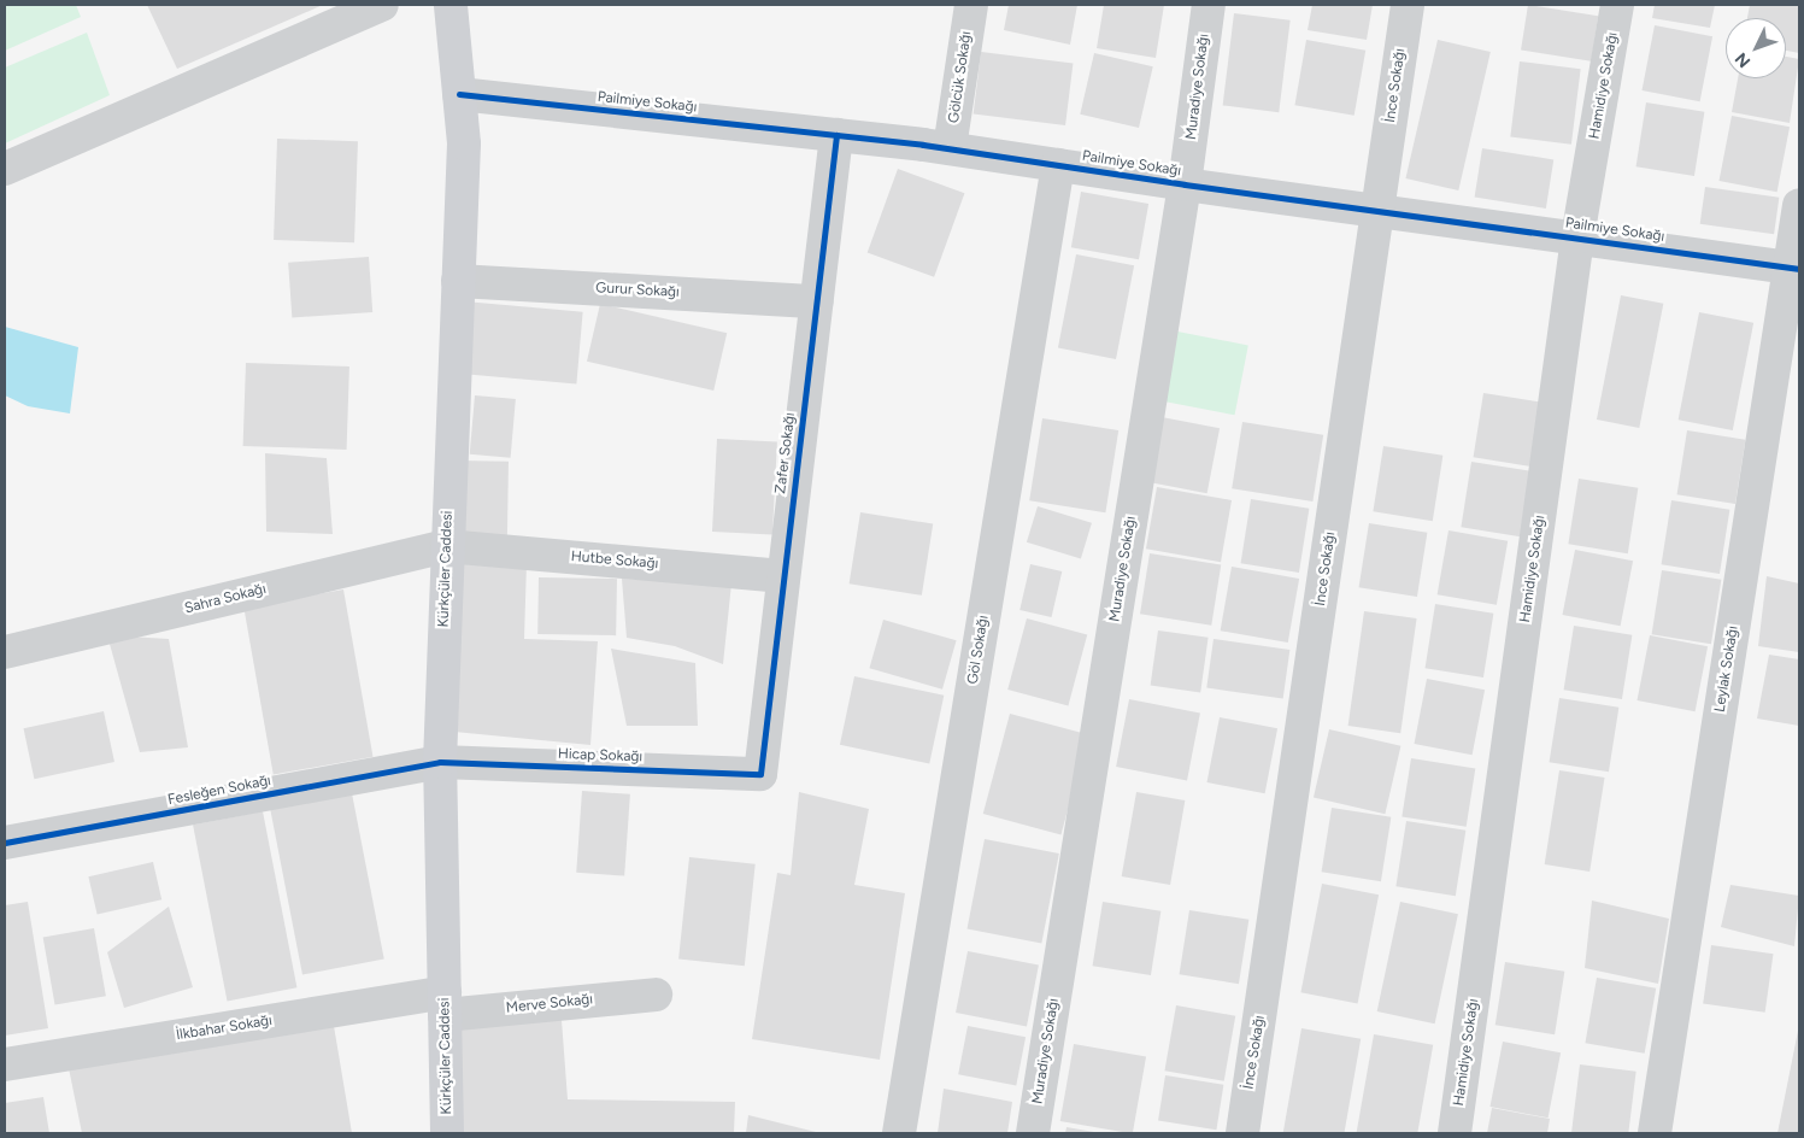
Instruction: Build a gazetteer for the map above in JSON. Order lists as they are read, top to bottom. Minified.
{"streets":{"main road":["Kürkçüler Caddesi"],"street":["Gölcük Sokağı","İnce Sokağı","Hamidiye Sokağı","Muradiye Sokağı","Pailmiye Sokağı","Gurur Sokağı","Zafer Sokağı","Hutbe Sokağı","Sahra Sokağı","Göl Sokağı","Leylak Sokağı","Hicap Sokağı","Fesleğen Sokağı","Merve Sokağı","İlkbahar Sokağı"]},"crossings":[["Gölcük Sokağı","Pailmiye Sokağı"],["İnce Sokağı","Pailmiye Sokağı"],["Hamidiye Sokağı","Pailmiye Sokağı"],["Muradiye Sokağı","Pailmiye Sokağı"],["Pailmiye Sokağı","Zafer Sokağı"],["Pailmiye Sokağı","Kürkçüler Caddesi"],["Pailmiye Sokağı","Göl Sokağı"],["Pailmiye Sokağı","Leylak Sokağı"],["Gurur Sokağı","Zafer Sokağı"],["Gurur Sokağı","Kürkçüler Caddesi"],["Zafer Sokağı","Hutbe Sokağı"],["Zafer Sokağı","Hicap Sokağı"],["Hutbe Sokağı","Kürkçüler Caddesi"],["Hutbe Sokağı","Sahra Sokağı"],["Kürkçüler Caddesi","Sahra Sokağı"],["Kürkçüler Caddesi","Hicap Sokağı"],["Kürkçüler Caddesi","Fesleğen Sokağı"],["Kürkçüler Caddesi","Merve Sokağı"],["Kürkçüler Caddesi","İlkbahar Sokağı"],["Hicap Sokağı","Fesleğen Sokağı"],["Merve Sokağı","İlkbahar Sokağı"]],"north":"bottom left"}
